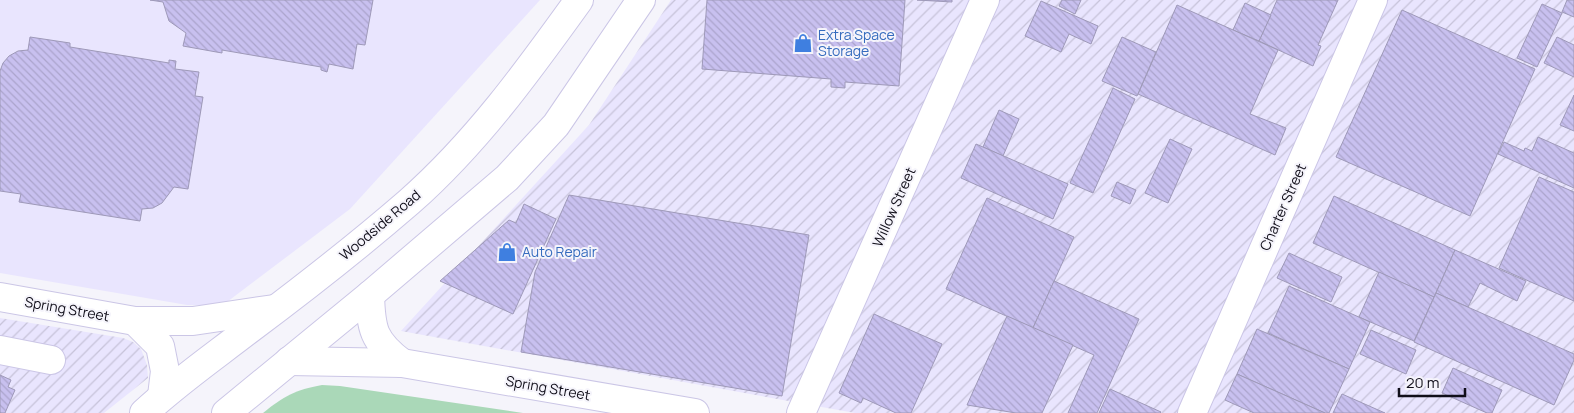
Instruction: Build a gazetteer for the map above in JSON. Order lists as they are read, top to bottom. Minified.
{"streets":{"main road":["Willow Street","Charter Street","Woodside Road","Spring Street"]},"crossings":[["Woodside Road","Spring Street"]],"places":{"shop":["Extra Space Storage","Auto Repair"]},"scale_bar":"20 m"}
